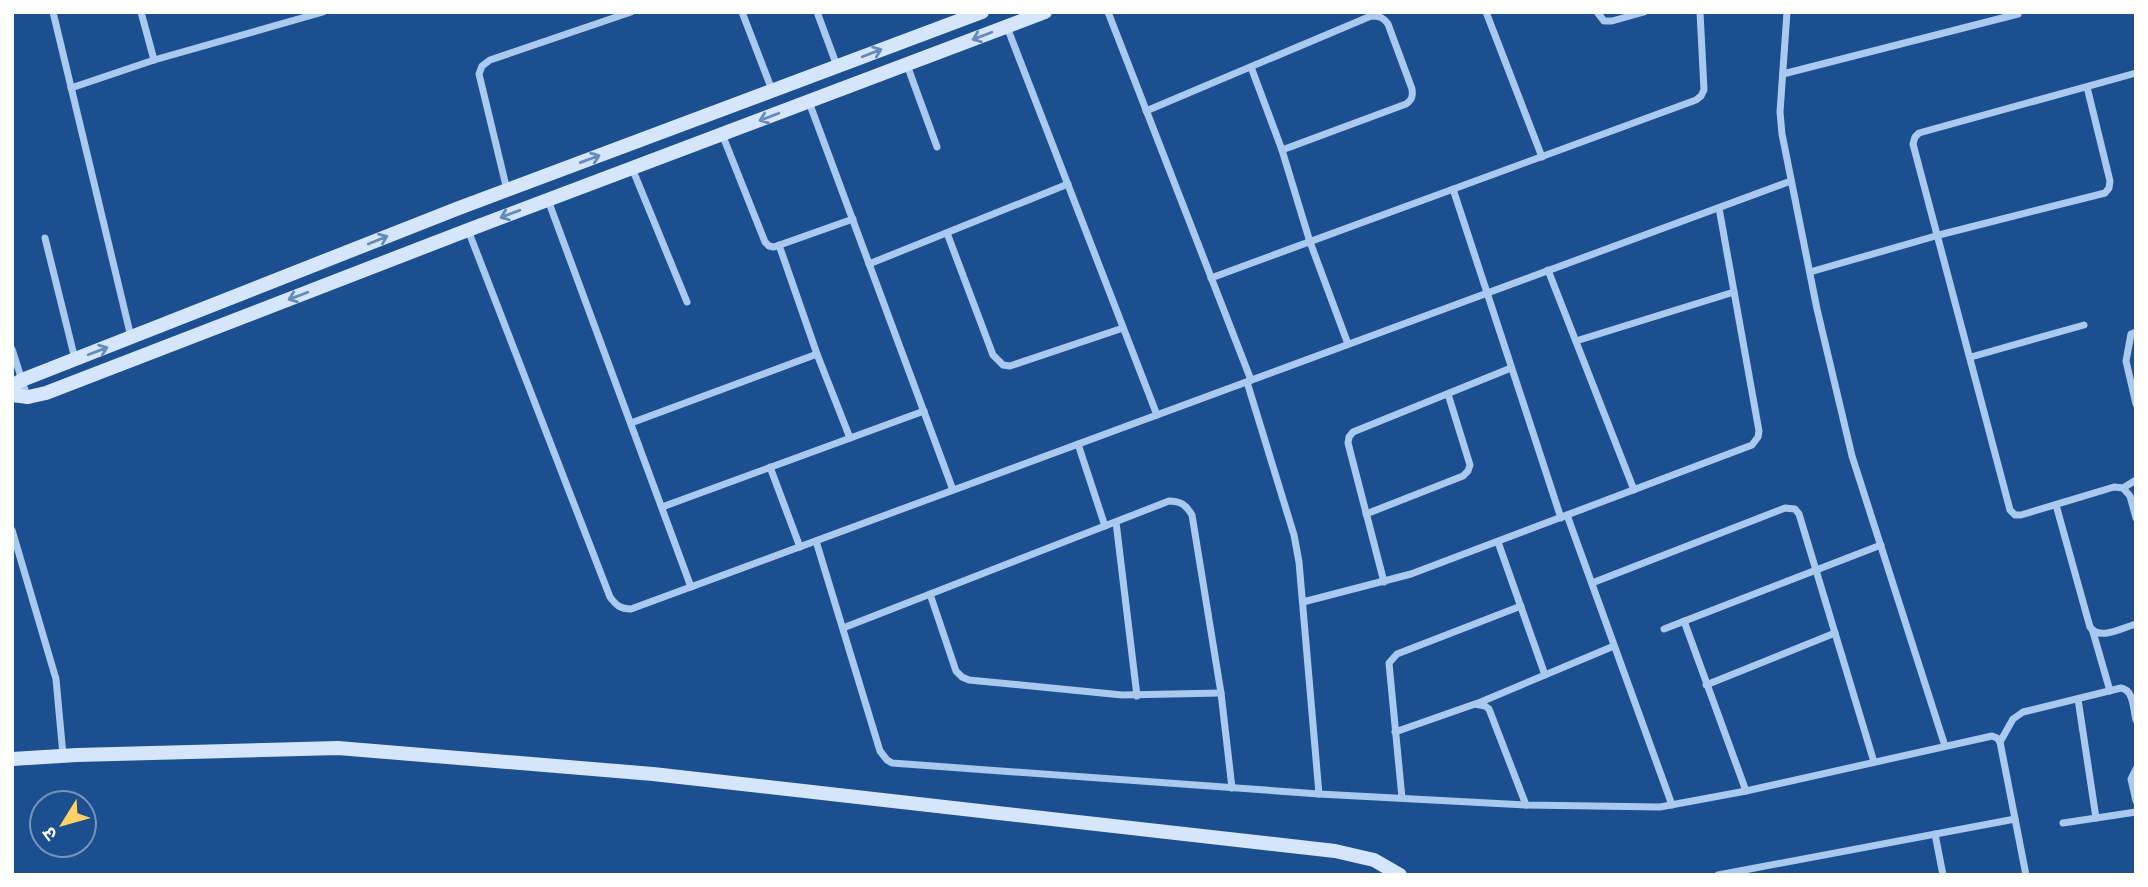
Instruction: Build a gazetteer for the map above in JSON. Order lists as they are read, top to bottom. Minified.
{"north":"bottom left"}
